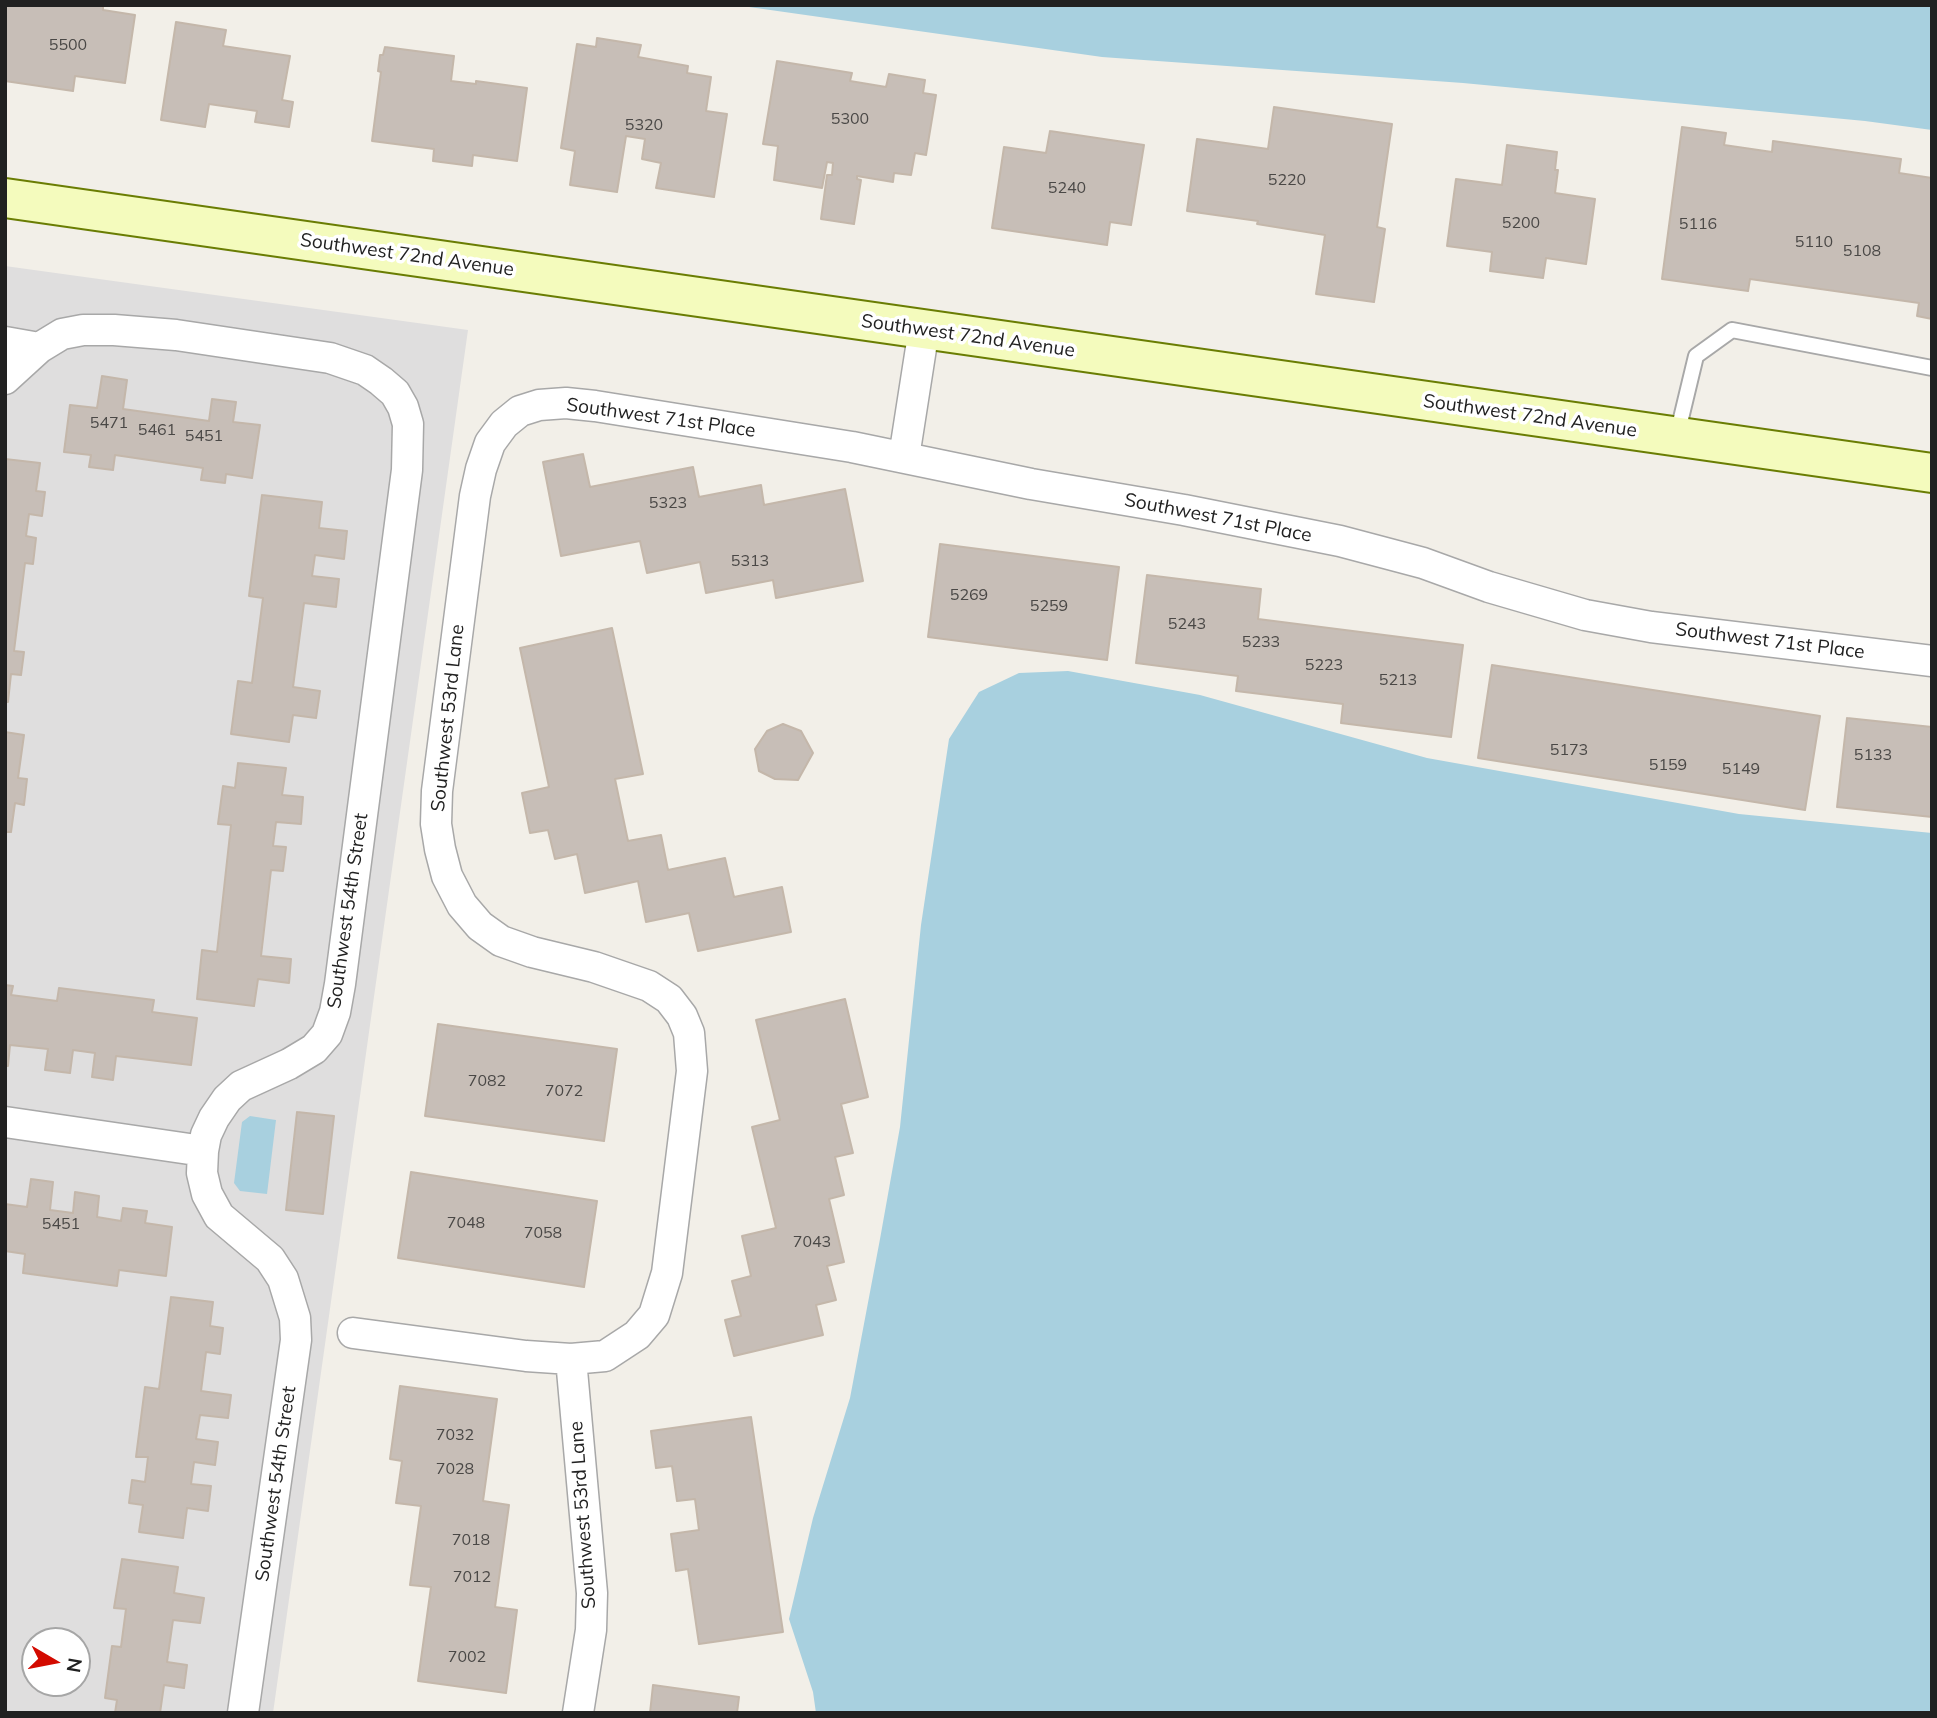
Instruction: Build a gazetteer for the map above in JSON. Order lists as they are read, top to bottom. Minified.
{"streets":{"street":["Southwest 72nd Avenue","Southwest 71st Place","Southwest 53rd Lane","Southwest 54th Street"]},"crossings":[["Southwest 71st Place","Southwest 53rd Lane"]],"house_numbers":["5500","5300","5320","5220","5240","5200","5116","5110","5108","5471","5461","5451","5323","5313","5269","5259","5243","5233","5223","5213","5173","5133","5159","5149","7082","7072","7048","5451","7058","7043","7032","7028","7018","7012","7002"],"north":"right"}
